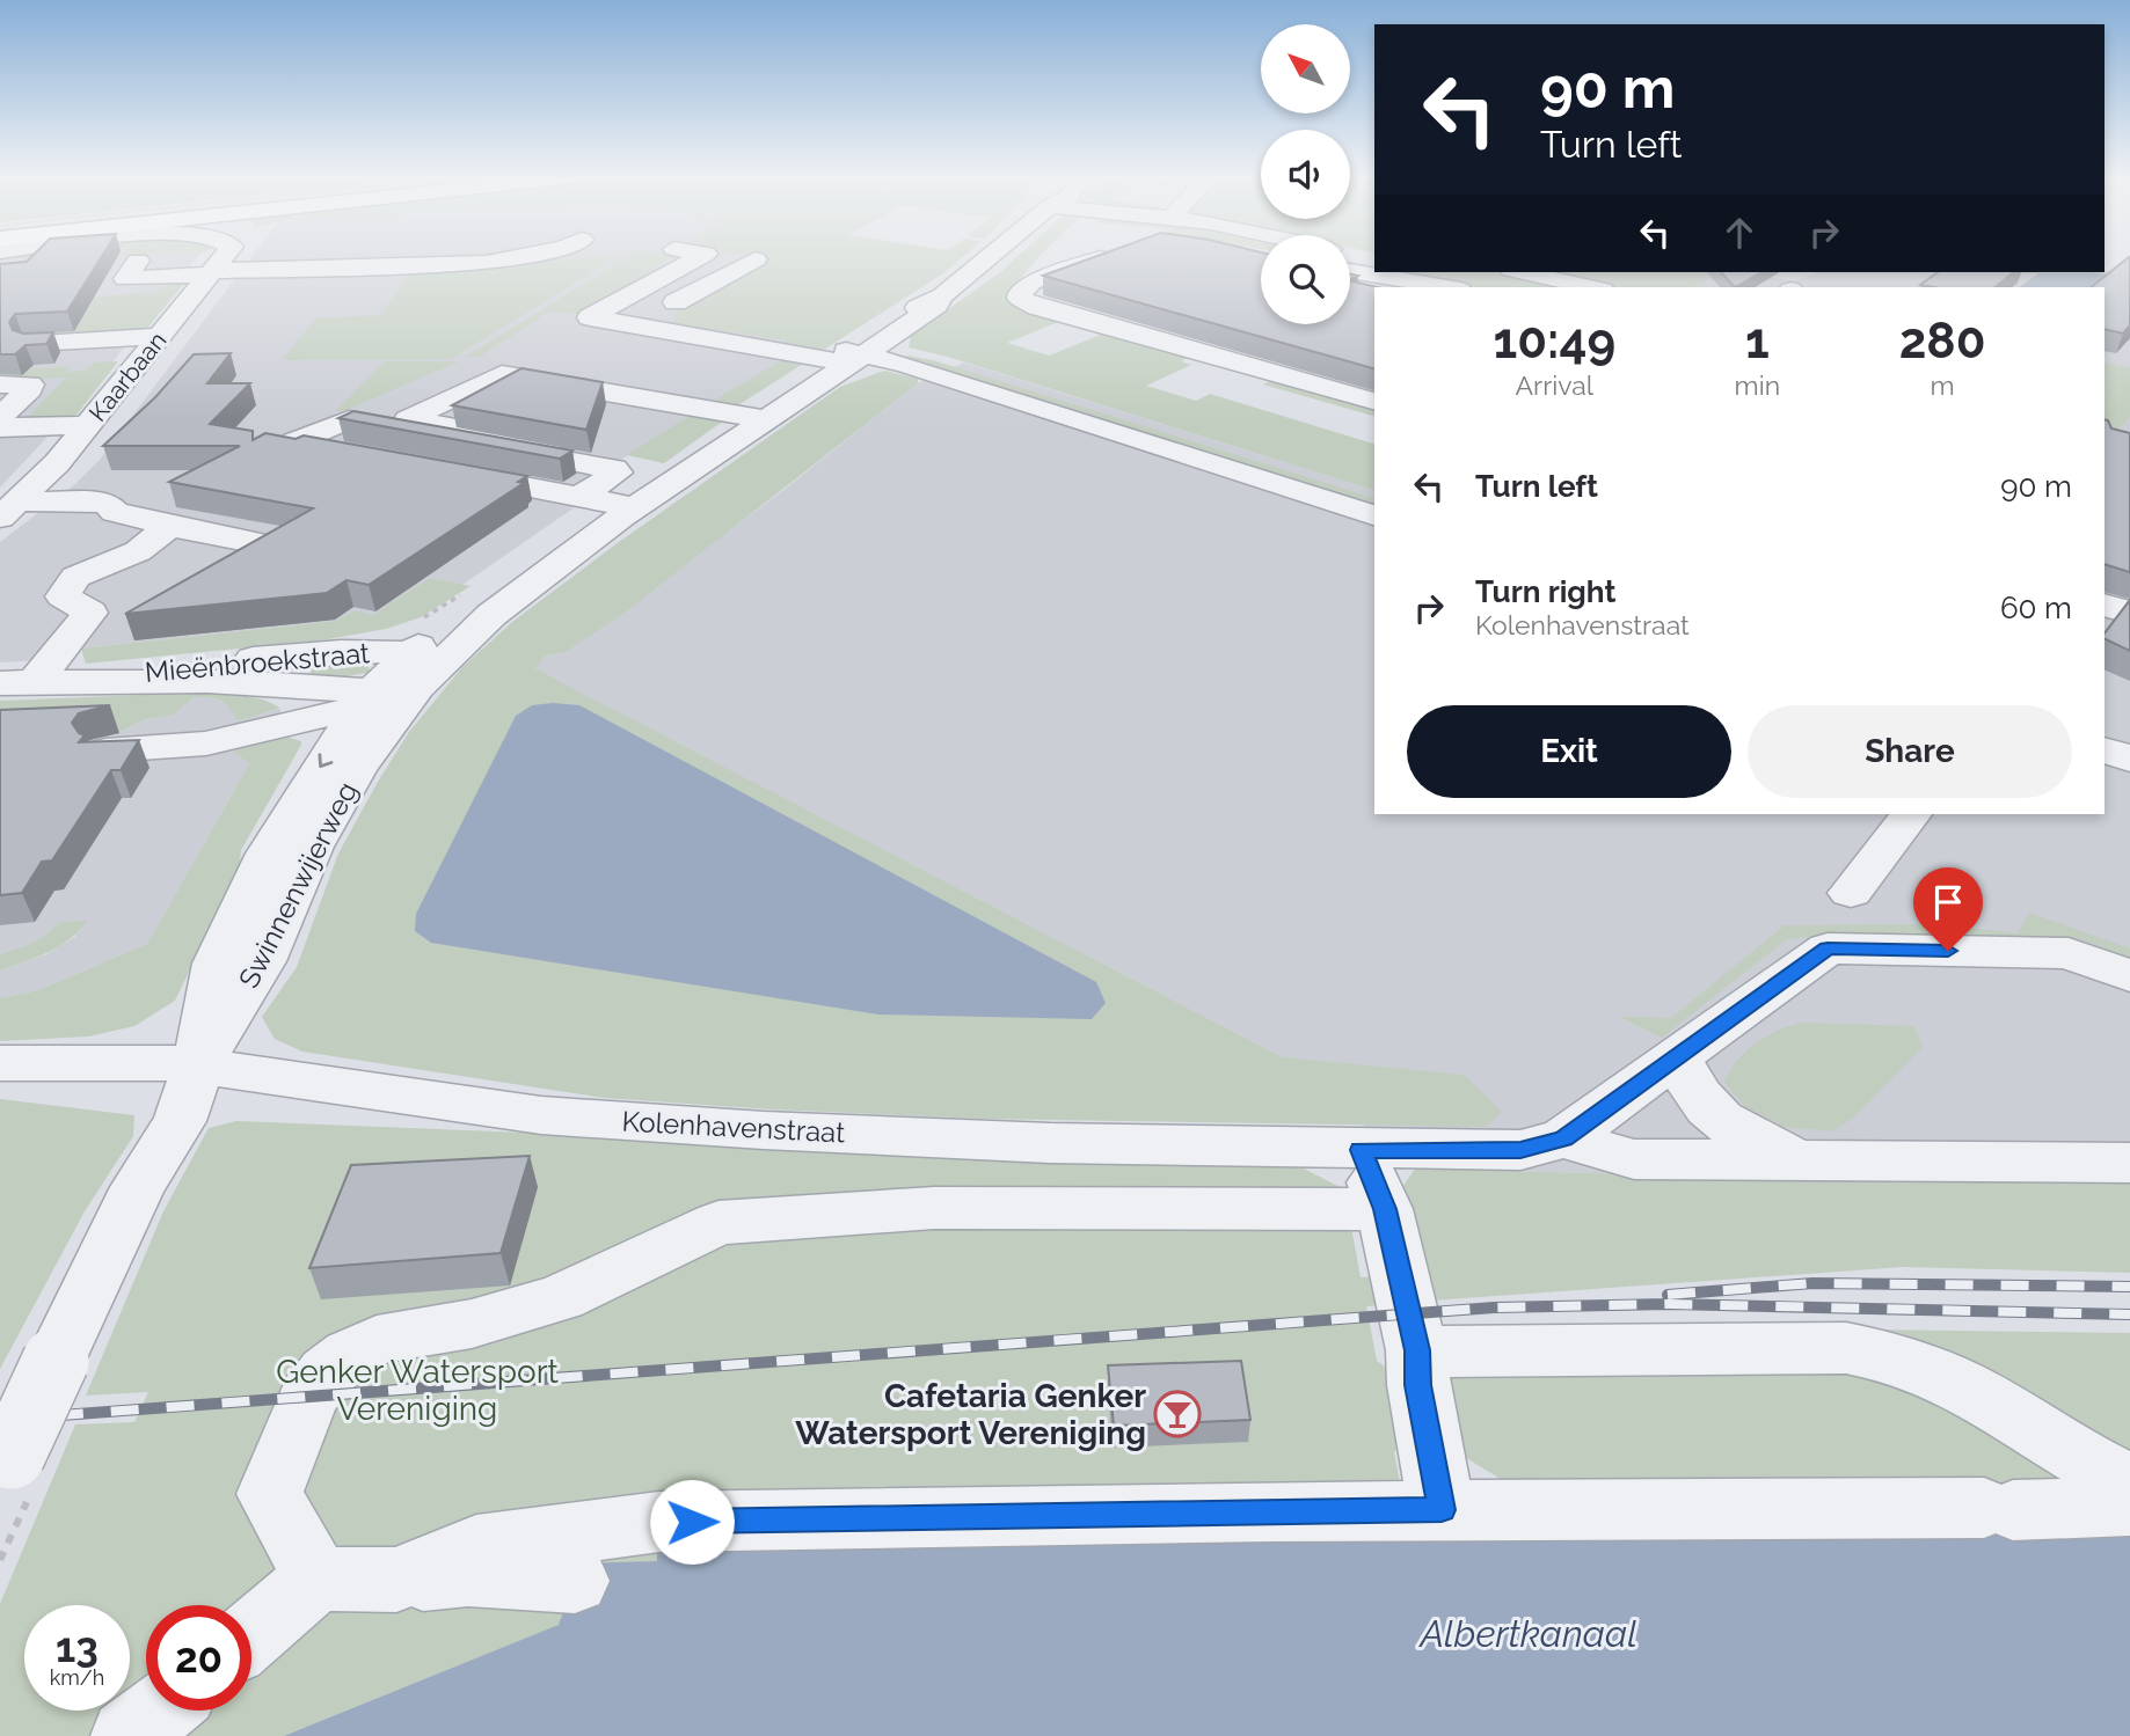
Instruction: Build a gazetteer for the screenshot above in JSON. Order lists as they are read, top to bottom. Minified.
{"streets":{"street":["Kaarbaan","Mieënbroekstraat","Swinnenwijerweg","Kolenhavenstraat"]},"crossings":[["Mieënbroekstraat","Swinnenwijerweg"],["Swinnenwijerweg","Kolenhavenstraat"]],"water":["Albertkanaal"],"parks":["Genker Watersport Vereniging"],"places":{"bar":["Cafetaria Genker Watersport Vereniging"]},"north":"top left","page":{"turn":["90 m","Turn left"],"eta":["10:49","Arrival","1","min","280","m"],"list":[{"name":"Turn left","value":"90 m"},{"name":"Turn right","note":"Kolenhavenstraat","value":"60 m"}],"buttons":["Exit","Share"],"speed":"13 km/h","limit":"20"}}
